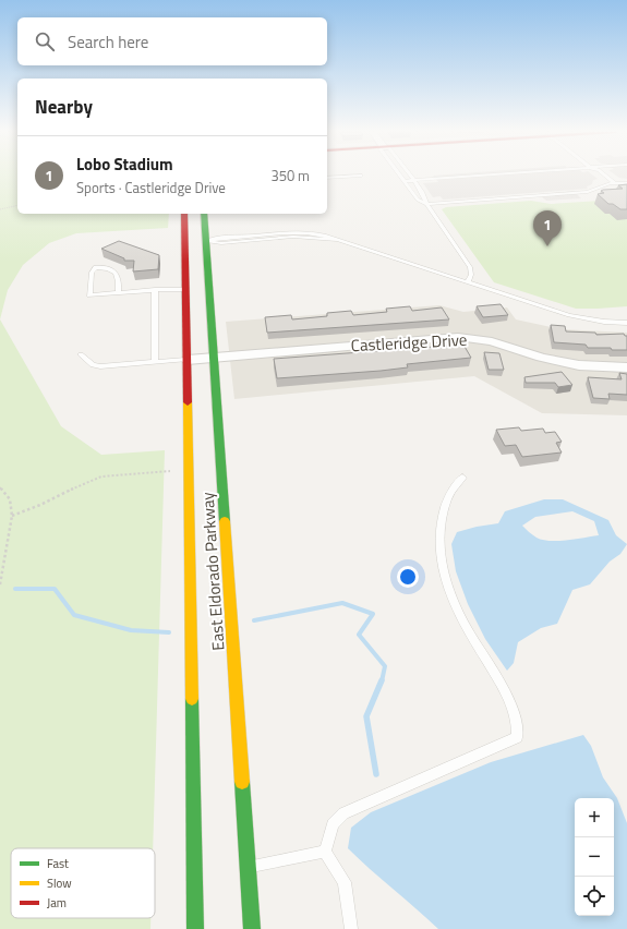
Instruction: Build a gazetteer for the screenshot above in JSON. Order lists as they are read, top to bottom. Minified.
{"streets":{"main road":["East Eldorado Parkway"],"street":["Castleridge Drive"]},"crossings":[["Castleridge Drive","East Eldorado Parkway"]],"legend":["Fast","Slow","Jam"],"page":{"search":"Search here","heading":"Nearby","list":[{"mark":"1","name":"Lobo Stadium","note":"Sports · Castleridge Drive","value":"350 m"}],"pins":"1","map_buttons":["+","−"]}}
